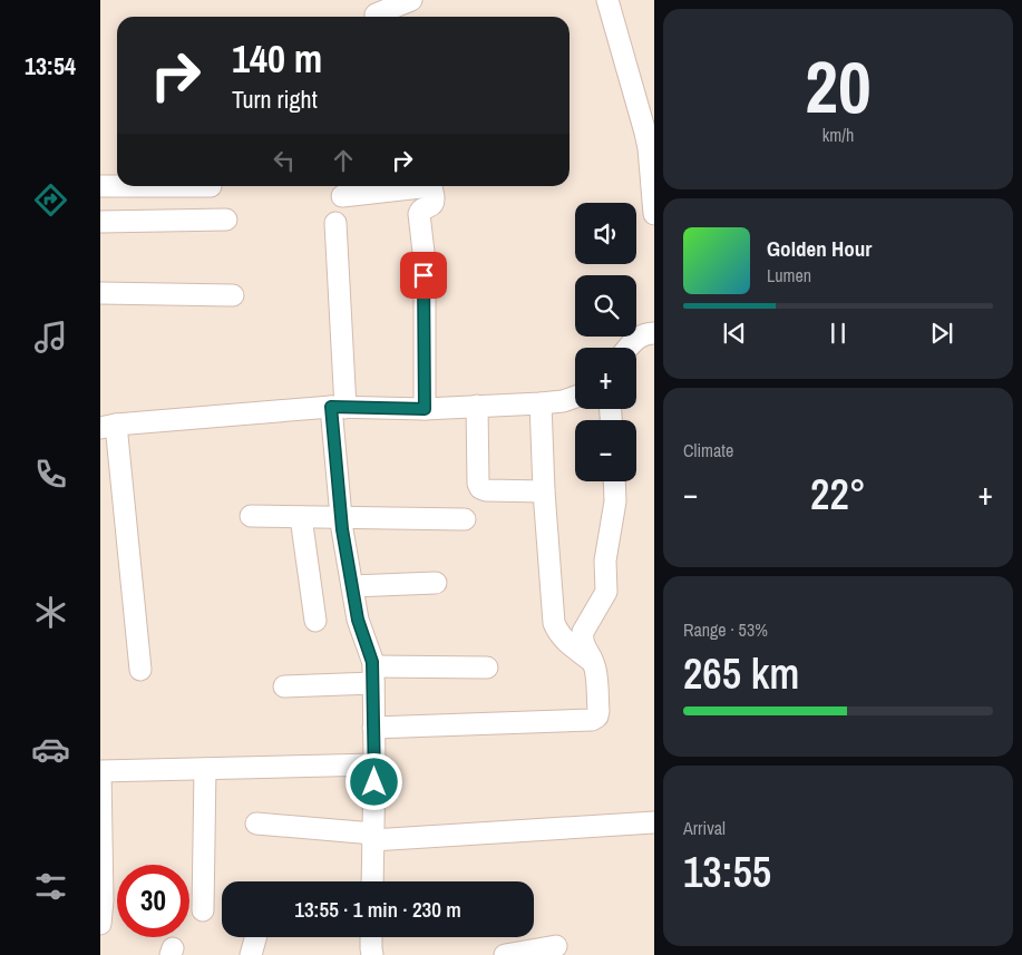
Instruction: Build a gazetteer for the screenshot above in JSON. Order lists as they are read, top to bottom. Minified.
{"page":{"tabs":"13:54","tile":[["20","km/h"],"Climate",["Range · 53%","265 km"],["Arrival","13:55"]],"turn":["140 m","Turn right"],"map_buttons":["+","−"],"song":["Golden Hour","Lumen"],"heat":["−","22°","+"],"limit":"30","trip":"13:55 · 1 min · 230 m"}}
